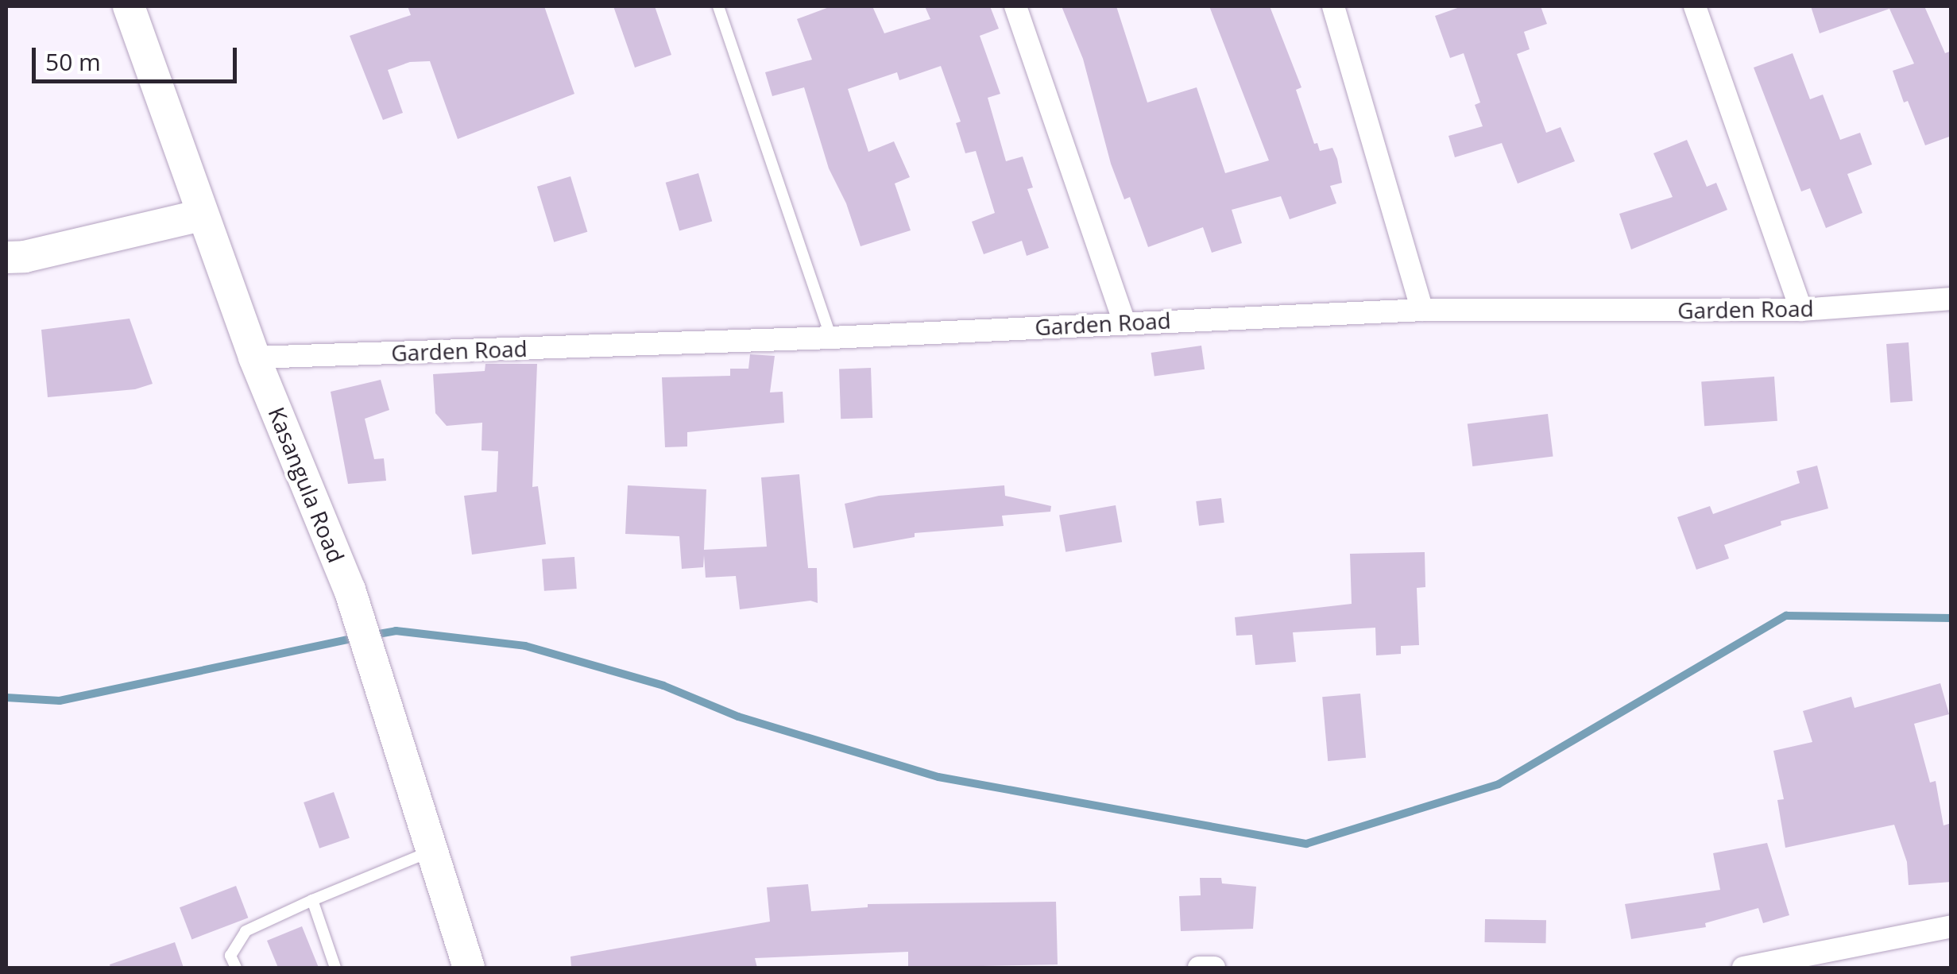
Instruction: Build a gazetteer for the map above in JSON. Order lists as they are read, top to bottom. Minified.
{"streets":{"main road":["Kasangula Road"],"street":["Garden Road"]},"crossings":[["Garden Road","Kasangula Road"]],"scale_bar":"50 m"}
